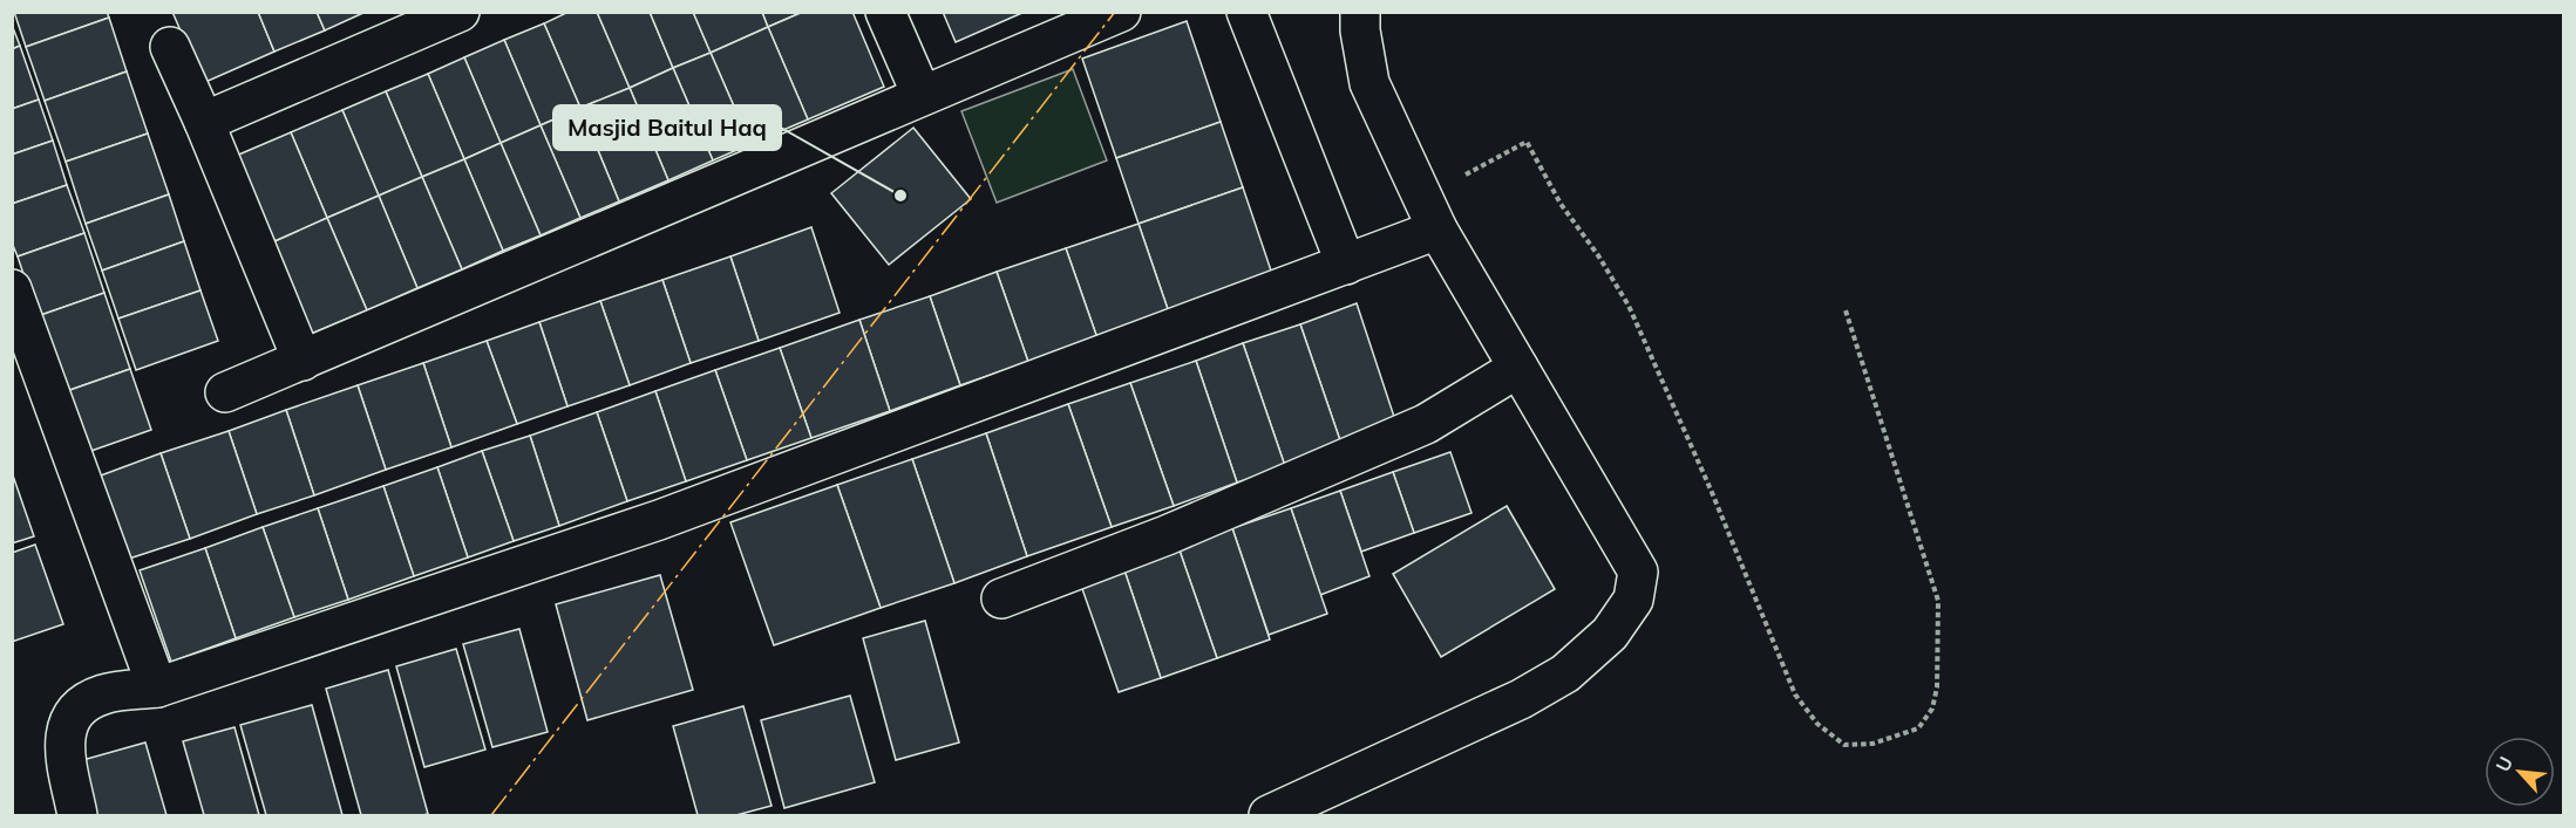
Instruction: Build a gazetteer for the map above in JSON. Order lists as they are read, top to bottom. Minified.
{"places":["Masjid Baitul Haq"],"north":"top left"}
